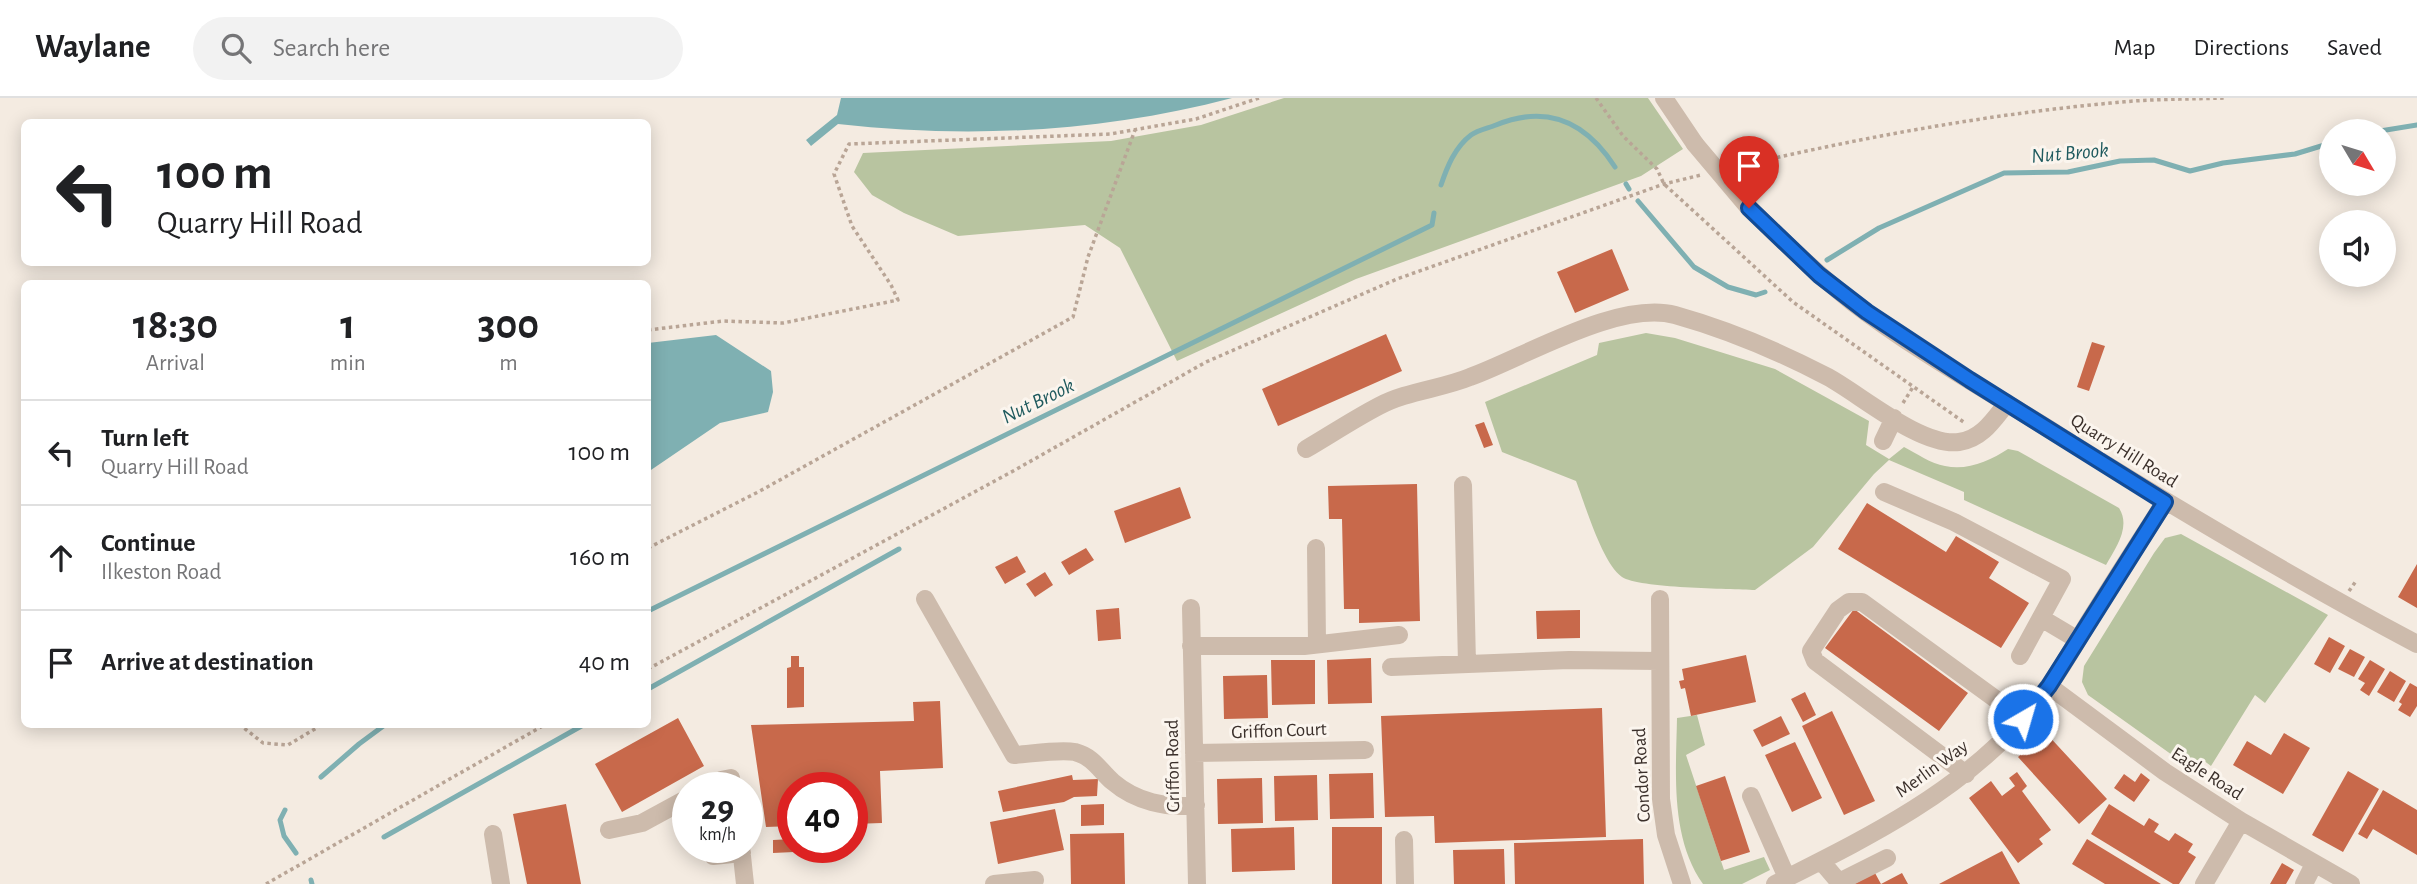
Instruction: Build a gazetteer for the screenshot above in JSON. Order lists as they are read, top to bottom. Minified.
{"streets":{"street":["Quarry Hill Road","Griffon Court","Griffon Road","Merlin Way","Eagle Road","Condor Road"]},"crossings":[["Quarry Hill Road","Merlin Way"],["Griffon Court","Griffon Road"],["Merlin Way","Eagle Road"]],"water":["Nut Brook"],"north":"bottom right","page":{"header":"Waylane","search":"Search here","nav":["Map","Directions","Saved"],"turn":["100 m","Quarry Hill Road"],"eta":["18:30","Arrival","1","min","300","m"],"list":[{"name":"Turn left","note":"Quarry Hill Road","value":"100 m"},{"name":"Continue","note":"Ilkeston Road","value":"160 m"},{"name":"Arrive at destination","value":"40 m"}],"speed":"29 km/h","limit":"40"}}
